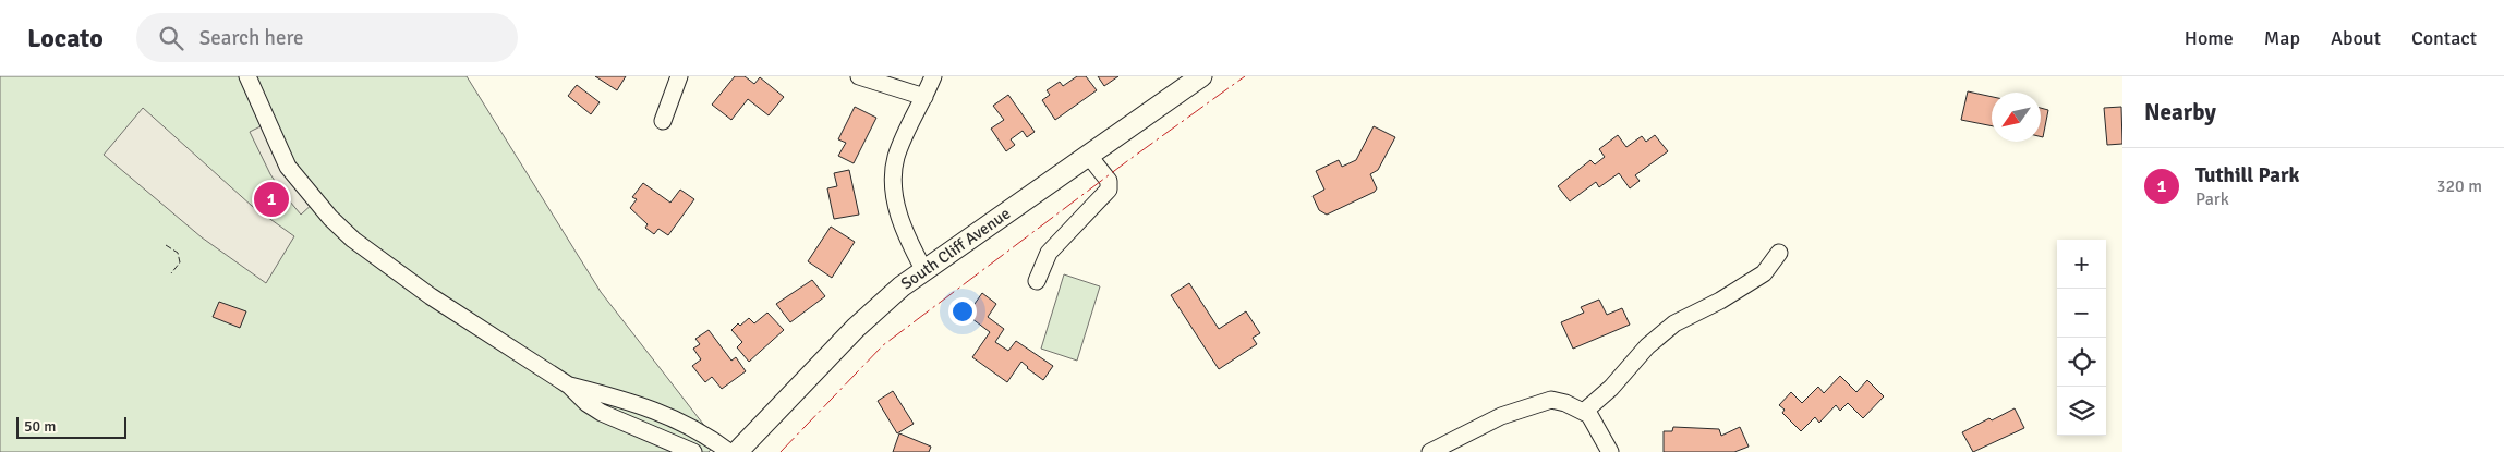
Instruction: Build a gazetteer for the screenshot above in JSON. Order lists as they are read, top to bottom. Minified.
{"streets":{"main road":["South Cliff Avenue"]},"scale_bar":"50 m","north":"bottom left","page":{"header":"Locato","search":"Search here","nav":["Home","Map","About","Contact"],"heading":"Nearby","list":[{"mark":"1","name":"Tuthill Park","note":"Park","value":"320 m"}],"pins":"1","map_buttons":["+","−"],"scale":"50 m"}}
